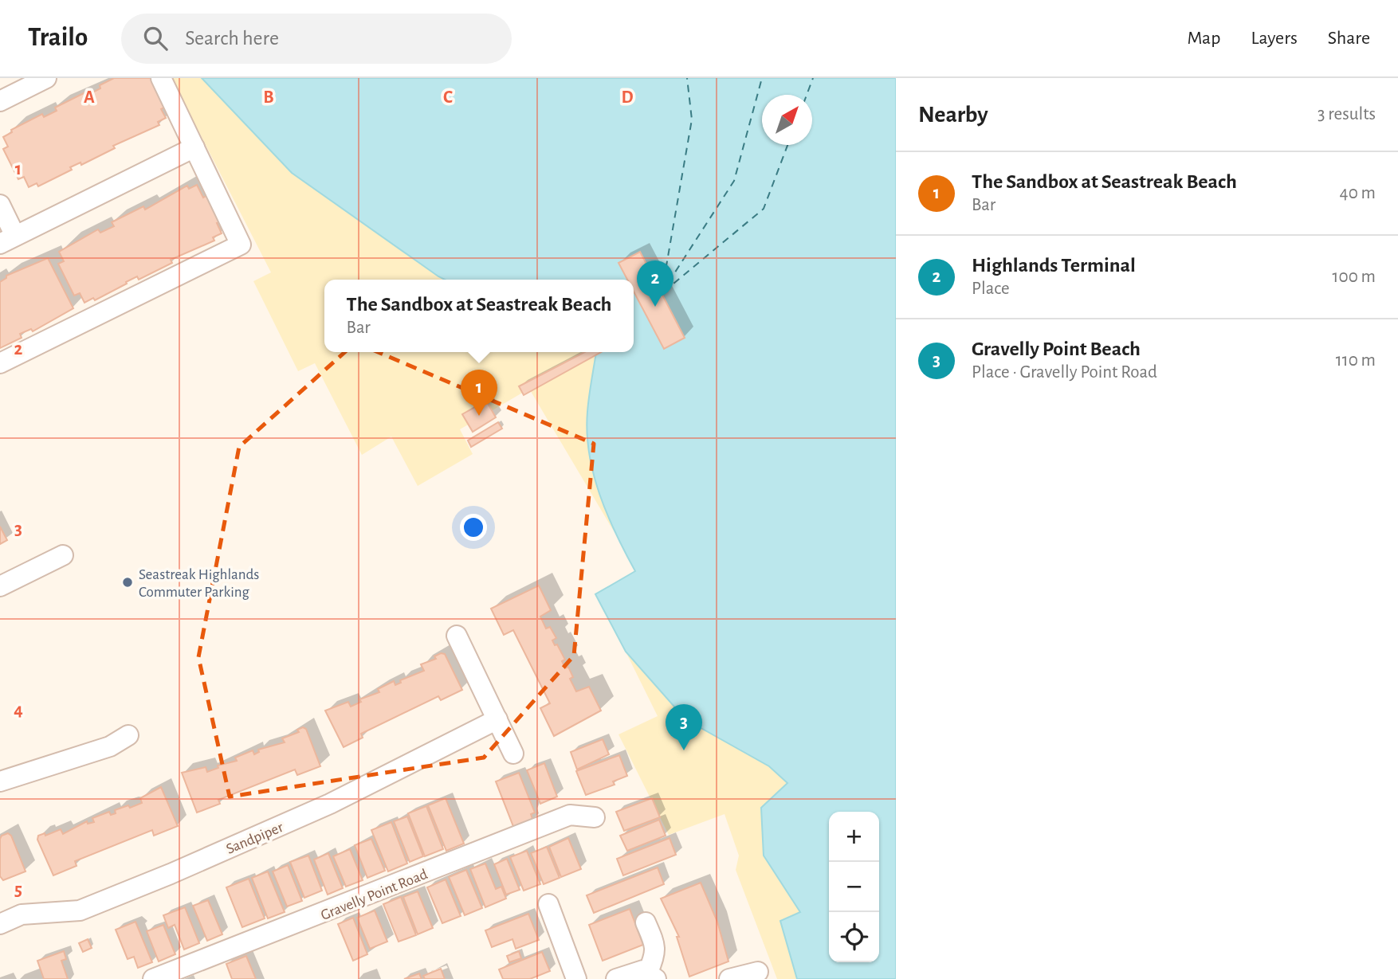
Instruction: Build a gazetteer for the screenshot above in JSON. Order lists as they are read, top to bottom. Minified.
{"streets":{"street":["Sandpiper","Gravelly Point Road"]},"places":["Seastreak Highlands Commuter Parking"],"north":"top right","page":{"header":"Trailo","search":"Search here","nav":["Map","Layers","Share"],"heading":["Nearby","3 results"],"list":[{"mark":"1","name":"The Sandbox at Seastreak Beach","note":"Bar","value":"40 m"},{"mark":"2","name":"Highlands Terminal","note":"Place","value":"100 m"},{"mark":"3","name":"Gravelly Point Beach","note":"Place · Gravelly Point Road","value":"110 m"}],"pins":["2","1","3"],"popup":["The Sandbox at Seastreak Beach","Bar"],"map_buttons":["+","−"]},"grid":{"columns":["A","B","C","D"],"rows":["1","2","3","4","5"]}}
